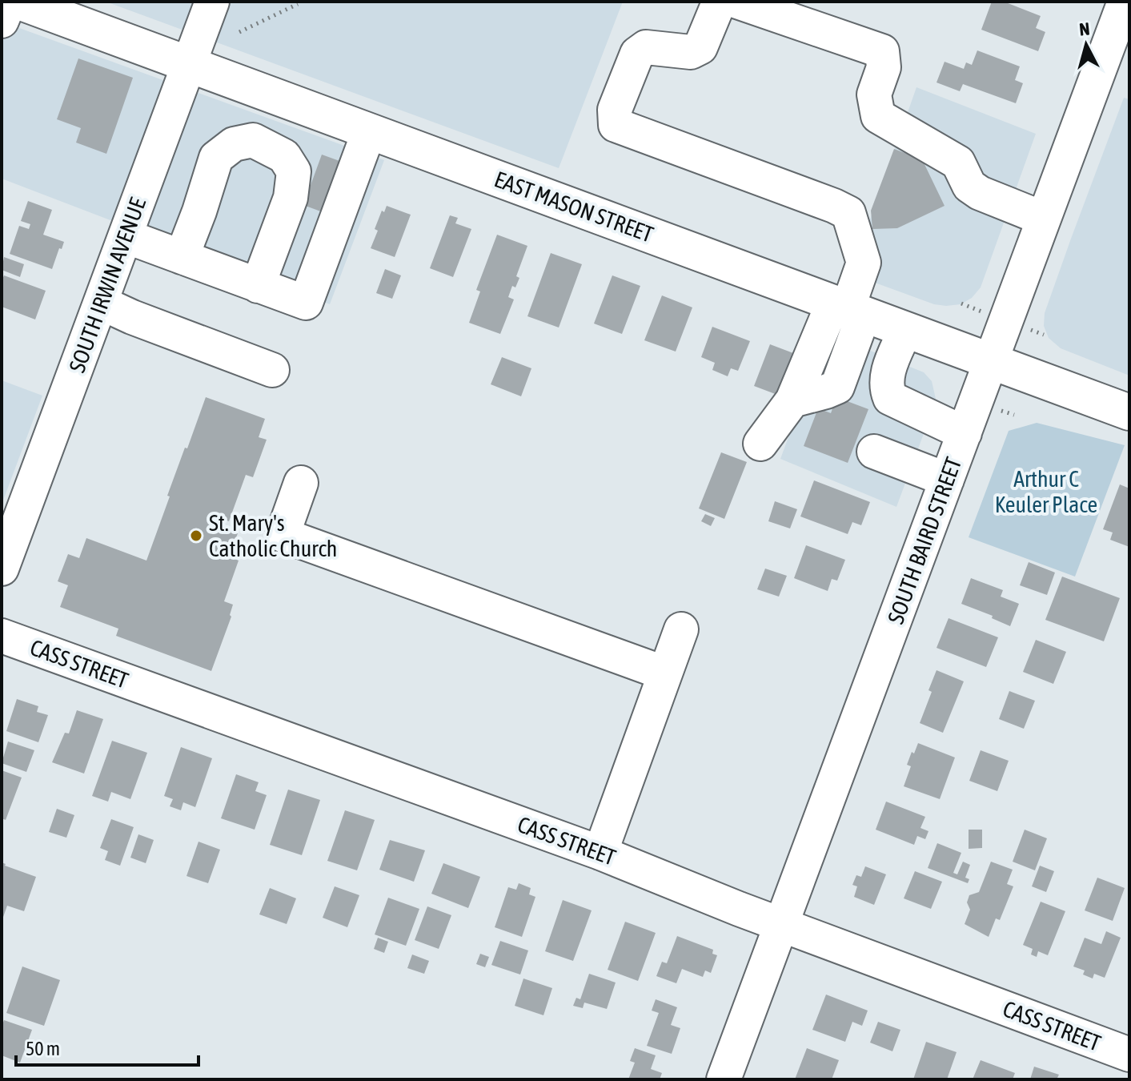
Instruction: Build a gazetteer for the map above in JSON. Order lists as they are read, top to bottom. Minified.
{"streets":{"main road":["EAST MASON STREET"],"street":["SOUTH IRWIN AVENUE","SOUTH BAIRD STREET","CASS STREET"]},"crossings":[["EAST MASON STREET","SOUTH IRWIN AVENUE"],["EAST MASON STREET","SOUTH BAIRD STREET"],["SOUTH BAIRD STREET","CASS STREET"]],"parks":["Arthur C Keuler Place"],"places":["St. Mary's Catholic Church"],"scale_bar":"50 m","north":"top"}
